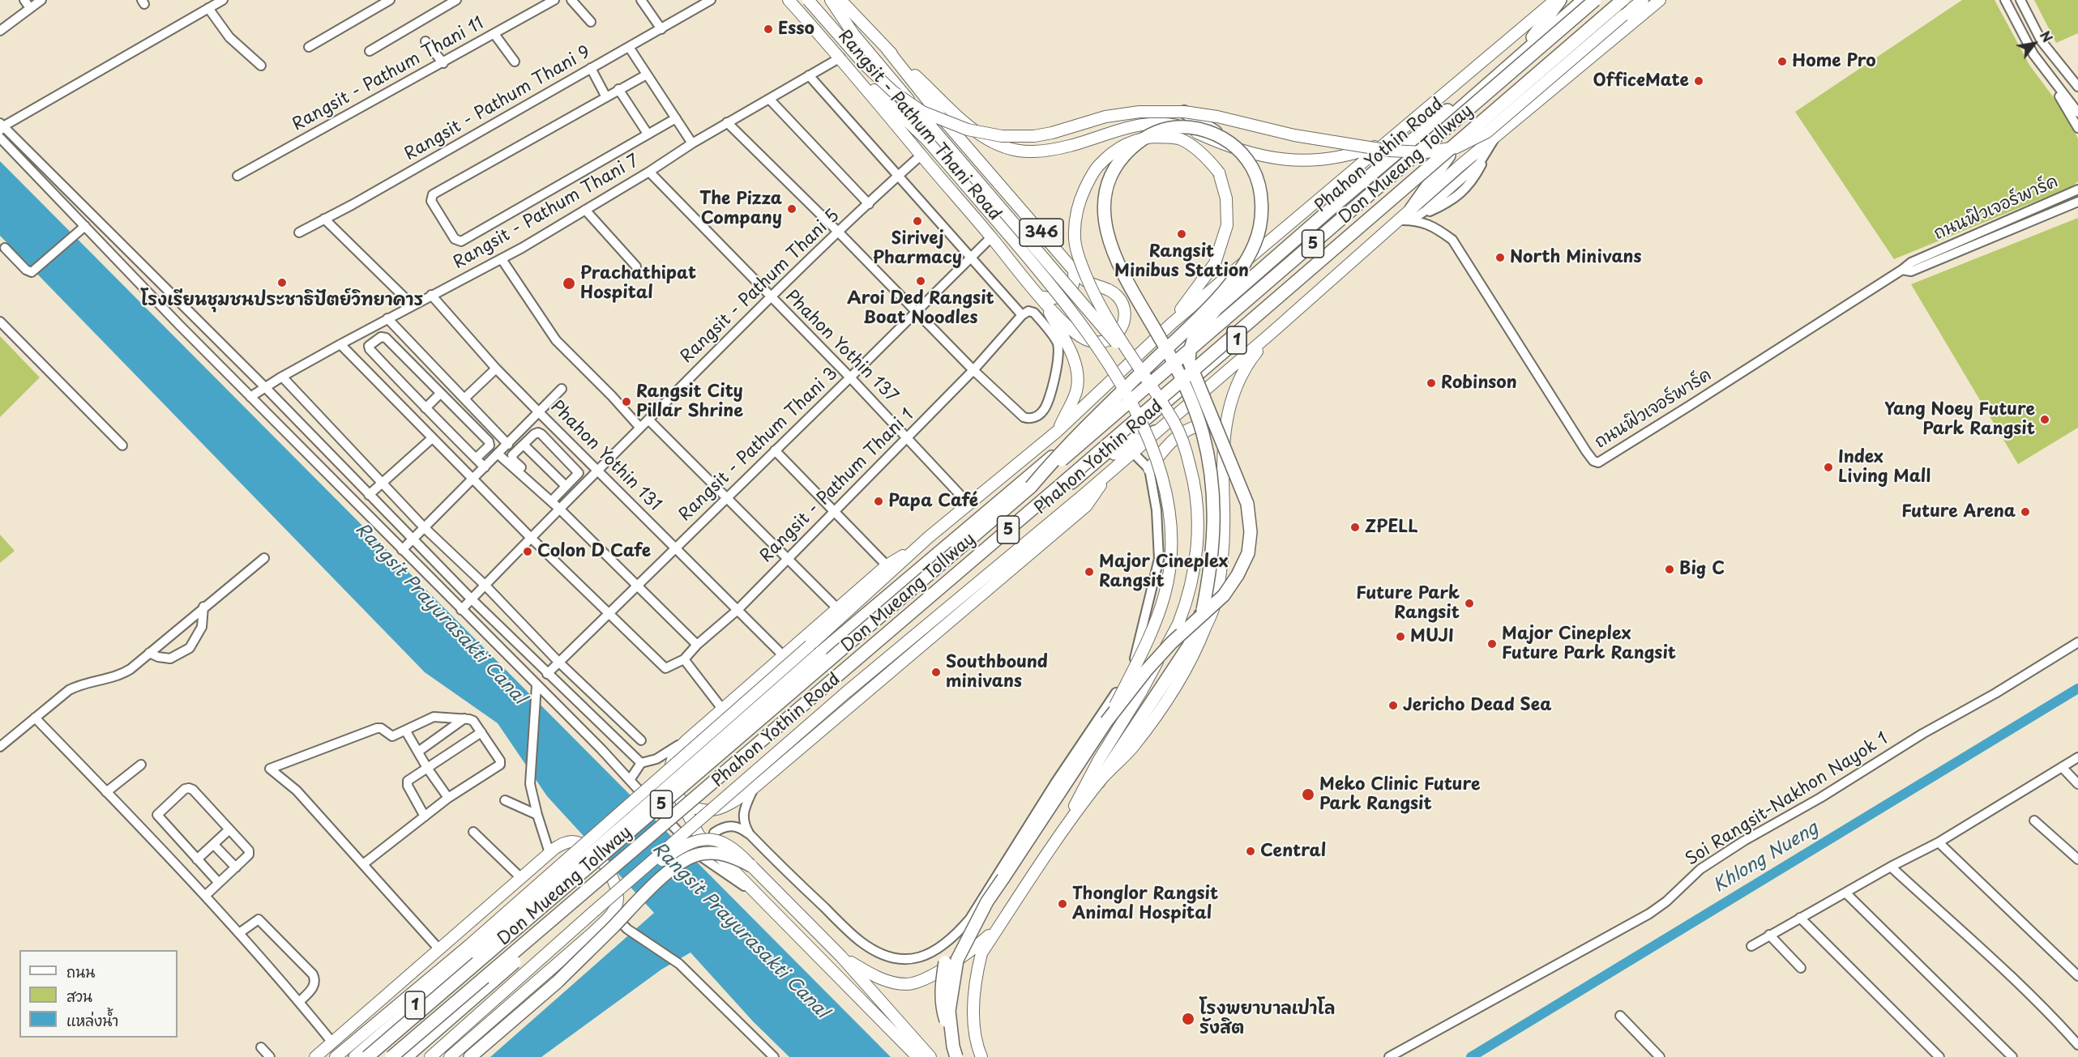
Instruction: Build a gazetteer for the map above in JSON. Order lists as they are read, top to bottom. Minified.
{"streets":{"highway":["Phahon Yothin Road","Don Mueang Tollway","5","1"],"main road":["Rangsit - Pathum Thani Road","346"],"street":["Rangsit - Pathum Thani 11","Rangsit - Pathum Thani 9","ถนนฟิวเจอร์พาร์ค","Rangsit - Pathum Thani 7","Rangsit - Pathum Thani 5","Phahon Yothin 137","Rangsit - Pathum Thani 3","Phahon Yothin 131","Rangsit - Pathum Thani 1","Soi Rangsit-Nakhon Nayok 1"]},"crossings":[["Rangsit - Pathum Thani Road","Rangsit - Pathum Thani 7"],["Rangsit - Pathum Thani Road","346"],["Rangsit - Pathum Thani Road","Rangsit - Pathum Thani 5"],["Rangsit - Pathum Thani Road","Rangsit - Pathum Thani 3"],["Phahon Yothin Road","ถนนฟิวเจอร์พาร์ค"],["Phahon Yothin Road","Phahon Yothin 137"],["Rangsit - Pathum Thani 7","Phahon Yothin 137"],["Rangsit - Pathum Thani 7","Phahon Yothin 131"],["Rangsit - Pathum Thani 5","Phahon Yothin 137"],["Rangsit - Pathum Thani 5","Phahon Yothin 131"],["Phahon Yothin 137","Rangsit - Pathum Thani 3"],["Phahon Yothin 137","Rangsit - Pathum Thani 1"],["Rangsit - Pathum Thani 3","Phahon Yothin 131"],["Rangsit - Pathum Thani 3","Rangsit - Pathum Thani 1"],["Phahon Yothin 131","Rangsit - Pathum Thani 1"]],"water":["Rangsit Prayurasakti Canal","Khlong Nueng"],"places":["Esso","Home Pro","OfficeMate","The Pizza Company","Sirivej Pharmacy","Rangsit Minibus Station","North Minivans","Aroi Ded Rangsit Boat Noodles","โรงเรียนชุมชนประชาธิปัตย์วิทยาคาร","Prachathipat Hospital","Robinson","Rangsit City Pillar Shrine","Yang Noey Future Park Rangsit","Index Living Mall","Papa Café","Future Arena","ZPELL","Colon D Cafe","Big C","Major Cineplex Rangsit","Future Park Rangsit","MUJI","Major Cineplex Future Park Rangsit","Southbound minivans","Jericho Dead Sea","Meko Clinic Future Park Rangsit","Central","Thonglor Rangsit Animal Hospital","โรงพยาบาลเปาโล รังสิต"],"legend":["ถนน","สวน","แหล่งน้ำ"],"north":"top right"}
